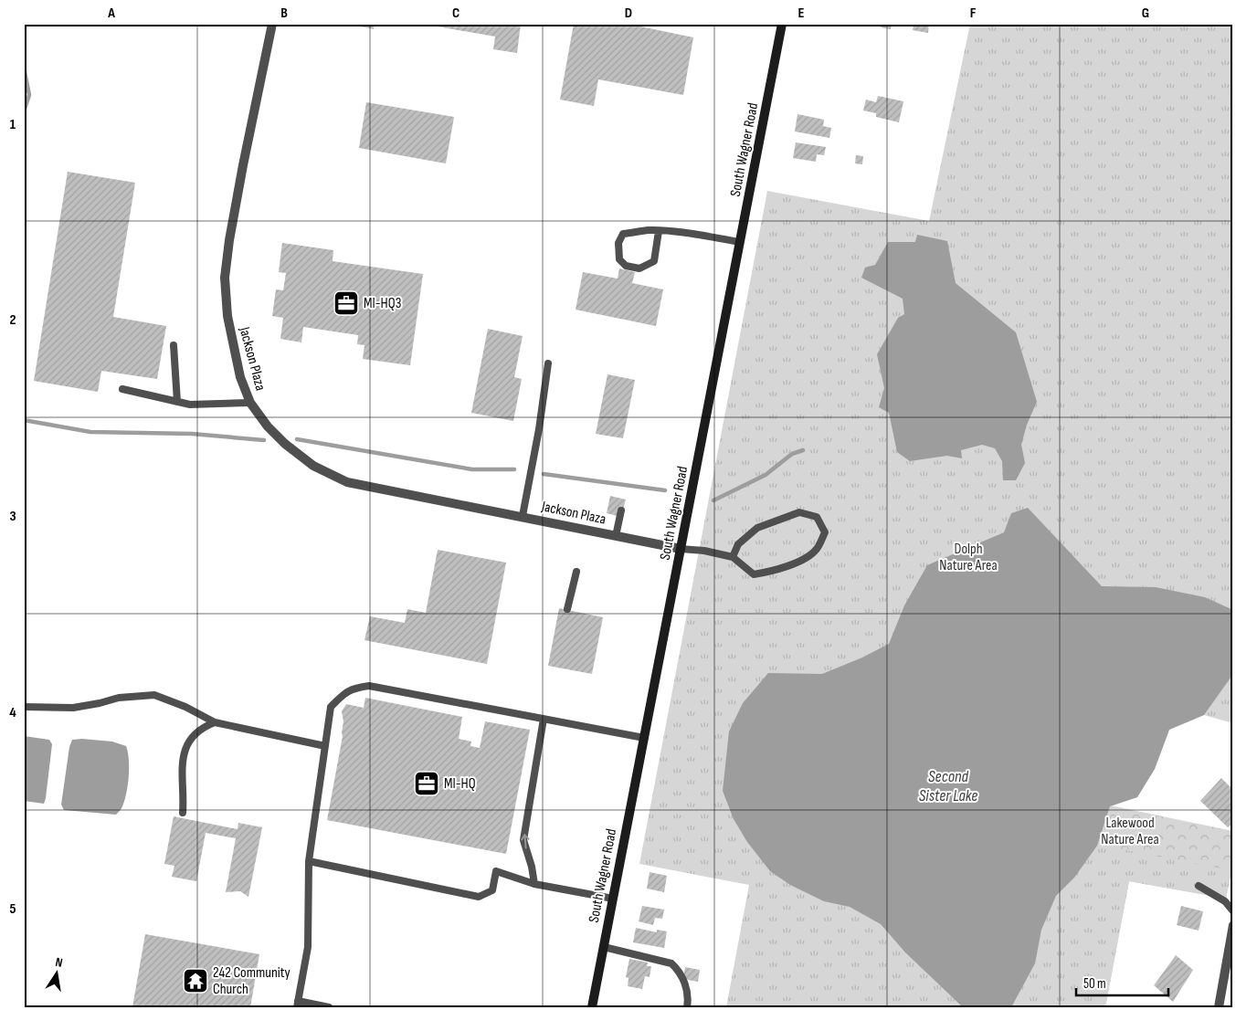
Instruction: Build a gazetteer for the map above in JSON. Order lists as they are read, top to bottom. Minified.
{"streets":{"main road":["South Wagner Road"],"street":["Jackson Plaza"]},"crossings":[["South Wagner Road","Jackson Plaza"]],"water":["Second Sister Lake"],"parks":["Dolph Nature Area","Lakewood Nature Area"],"places":{"office":["MI-HQ3","MI-HQ"],"temple":["242 Community Church"]},"scale_bar":"50 m","north":"top","grid":{"columns":["A","B","C","D","E","F","G"],"rows":["1","2","3","4","5"]}}
